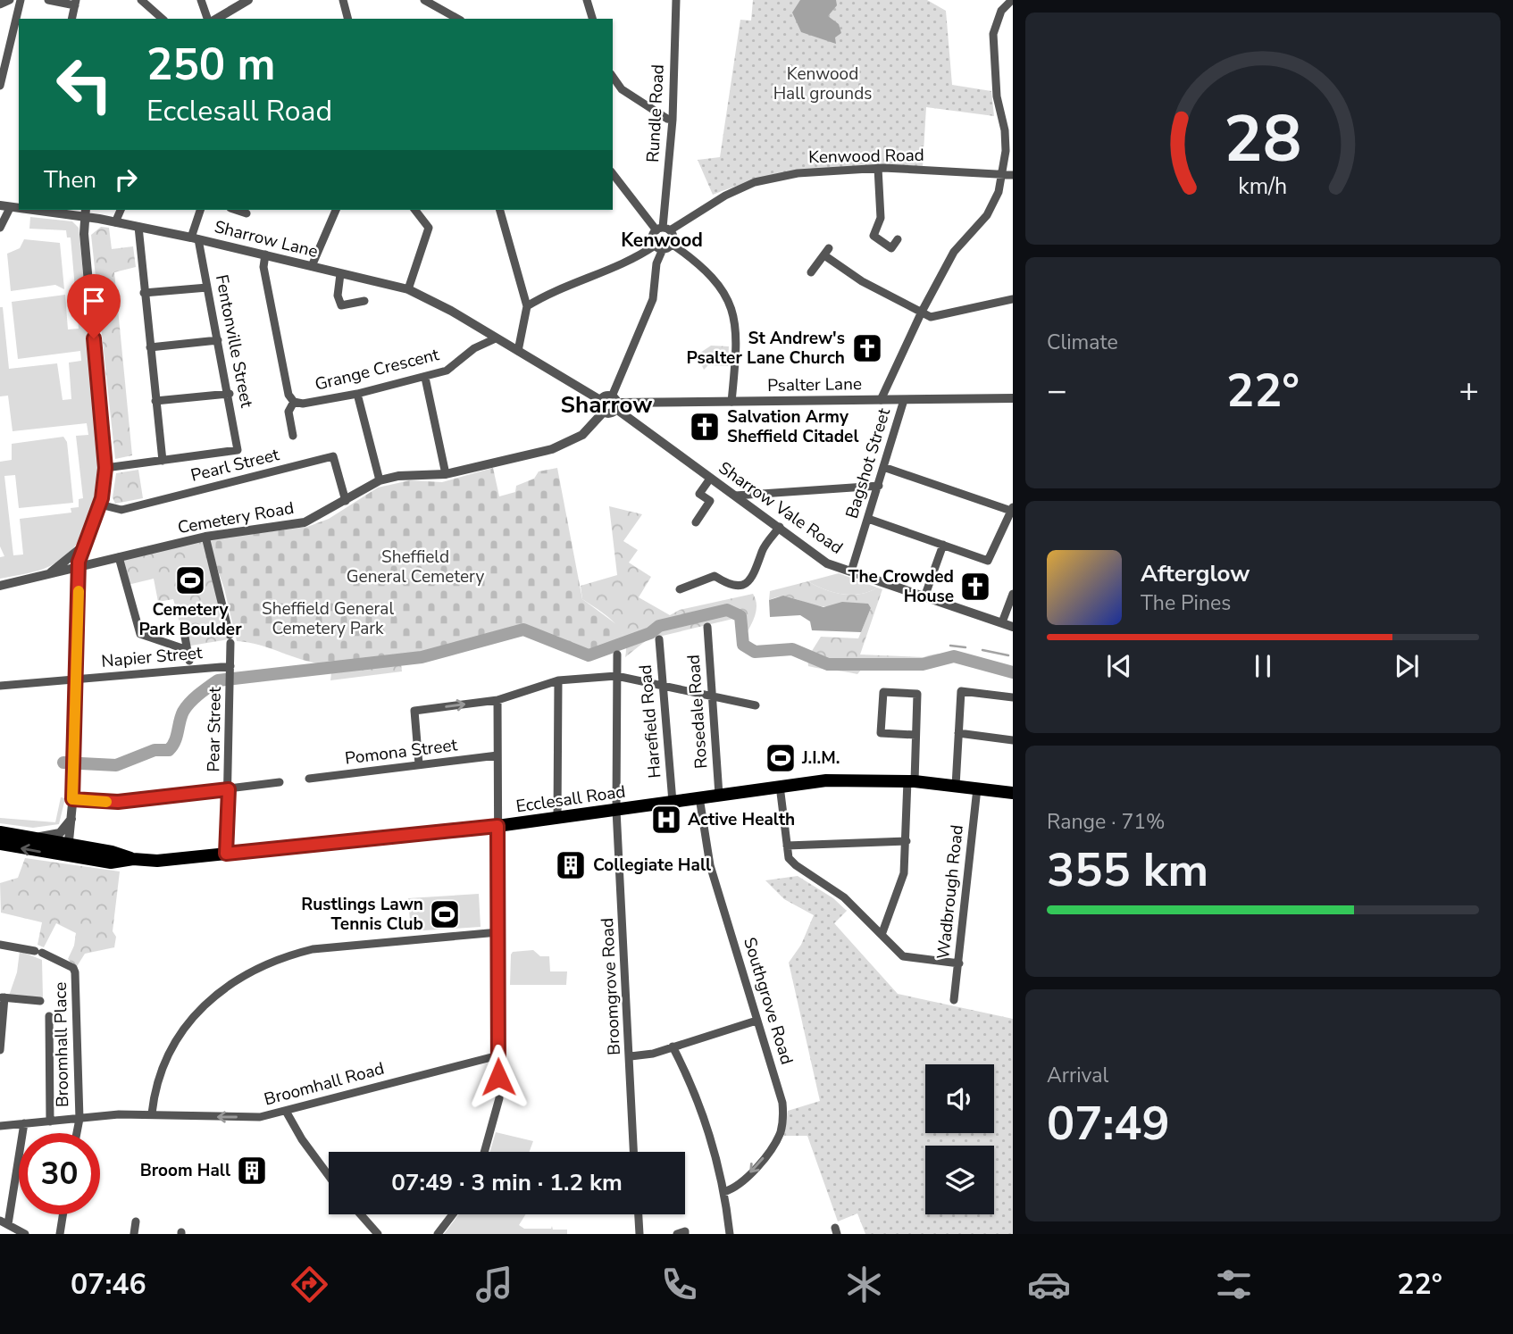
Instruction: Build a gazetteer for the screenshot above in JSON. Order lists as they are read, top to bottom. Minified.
{"streets":{"main road":["Ecclesall Road"],"street":["Rundle Road","Kenwood Road","Sharrow Lane","Fentonville Street","Grange Crescent","Psalter Lane","Bagshot Street","Pearl Street","Sharrow Vale Road","Cemetery Road","Napier Street","Rosedale Road","Harefield Road","Pear Street","Pomona Street","Wadbrough Road","Broomgrove Road","Southgrove Road","Broomhall Place","Broomhall Road"]},"crossings":[["Rundle Road","Kenwood Road"],["Sharrow Lane","Fentonville Street"],["Sharrow Lane","Grange Crescent"],["Sharrow Lane","Psalter Lane"],["Sharrow Lane","Sharrow Vale Road"],["Sharrow Lane","Cemetery Road"],["Psalter Lane","Bagshot Street"],["Psalter Lane","Sharrow Vale Road"],["Psalter Lane","Cemetery Road"],["Bagshot Street","Sharrow Vale Road"],["Pearl Street","Cemetery Road"],["Sharrow Vale Road","Cemetery Road"],["Cemetery Road","Pear Street"],["Napier Street","Pear Street"],["Rosedale Road","Ecclesall Road"],["Harefield Road","Ecclesall Road"],["Pear Street","Ecclesall Road"],["Ecclesall Road","Wadbrough Road"],["Ecclesall Road","Broomgrove Road"],["Ecclesall Road","Southgrove Road"],["Broomhall Place","Broomhall Road"]],"one_way":["Southgrove Road"],"districts":["Kenwood","Sharrow"],"parks":["Kenwood Hall grounds","Sheffield General Cemetery","Sheffield General Cemetery Park"],"places":{"church":["St Andrew's Psalter Lane Church","Salvation Army Sheffield Citadel","The Crowded House"],"sports":["Cemetery Park Boulder","J.I.M.","Rustlings Lawn Tennis Club"],"hospital":["Active Health"],"building":["Collegiate Hall","Broom Hall"]},"page":{"turn":["250 m","Ecclesall Road"],"then":"Then","tile":["Climate",["Range · 71%","355 km"],["Arrival","07:49"]],"heat":["−","22°","+"],"song":["Afterglow","The Pines"],"limit":"30","trip":"07:49 · 3 min · 1.2 km","tabs":["07:46","22°"],"gauge":["28","km/h"]}}
